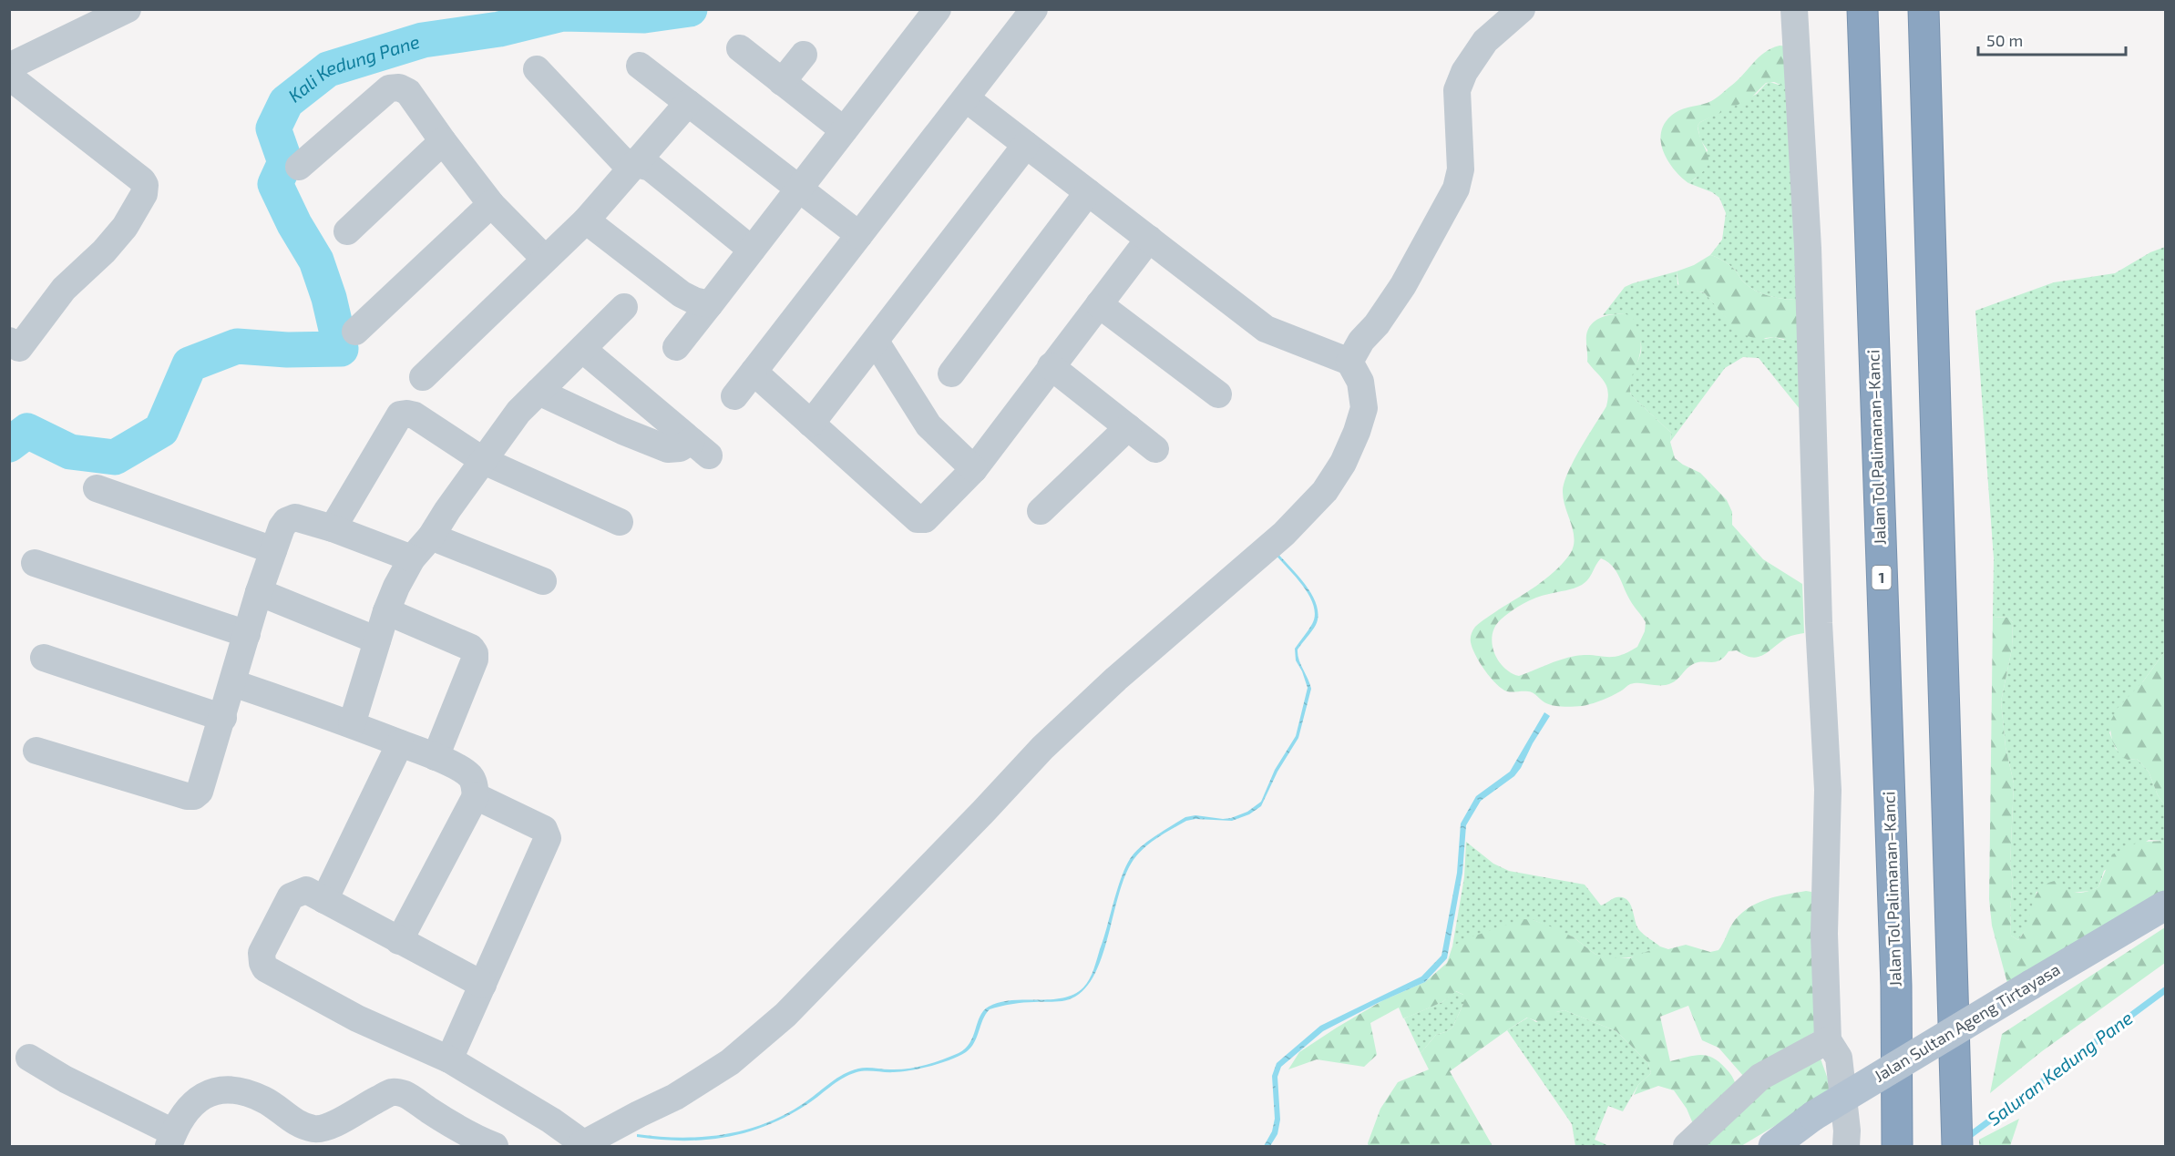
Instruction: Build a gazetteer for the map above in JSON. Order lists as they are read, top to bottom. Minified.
{"streets":{"highway":["Jalan Tol Palimanan–Kanci","1"],"main road":["Jalan Sultan Ageng Tirtayasa"]},"water":["Kali Kedung Pane","Saluran Kedung Pane"],"scale_bar":"50 m"}
